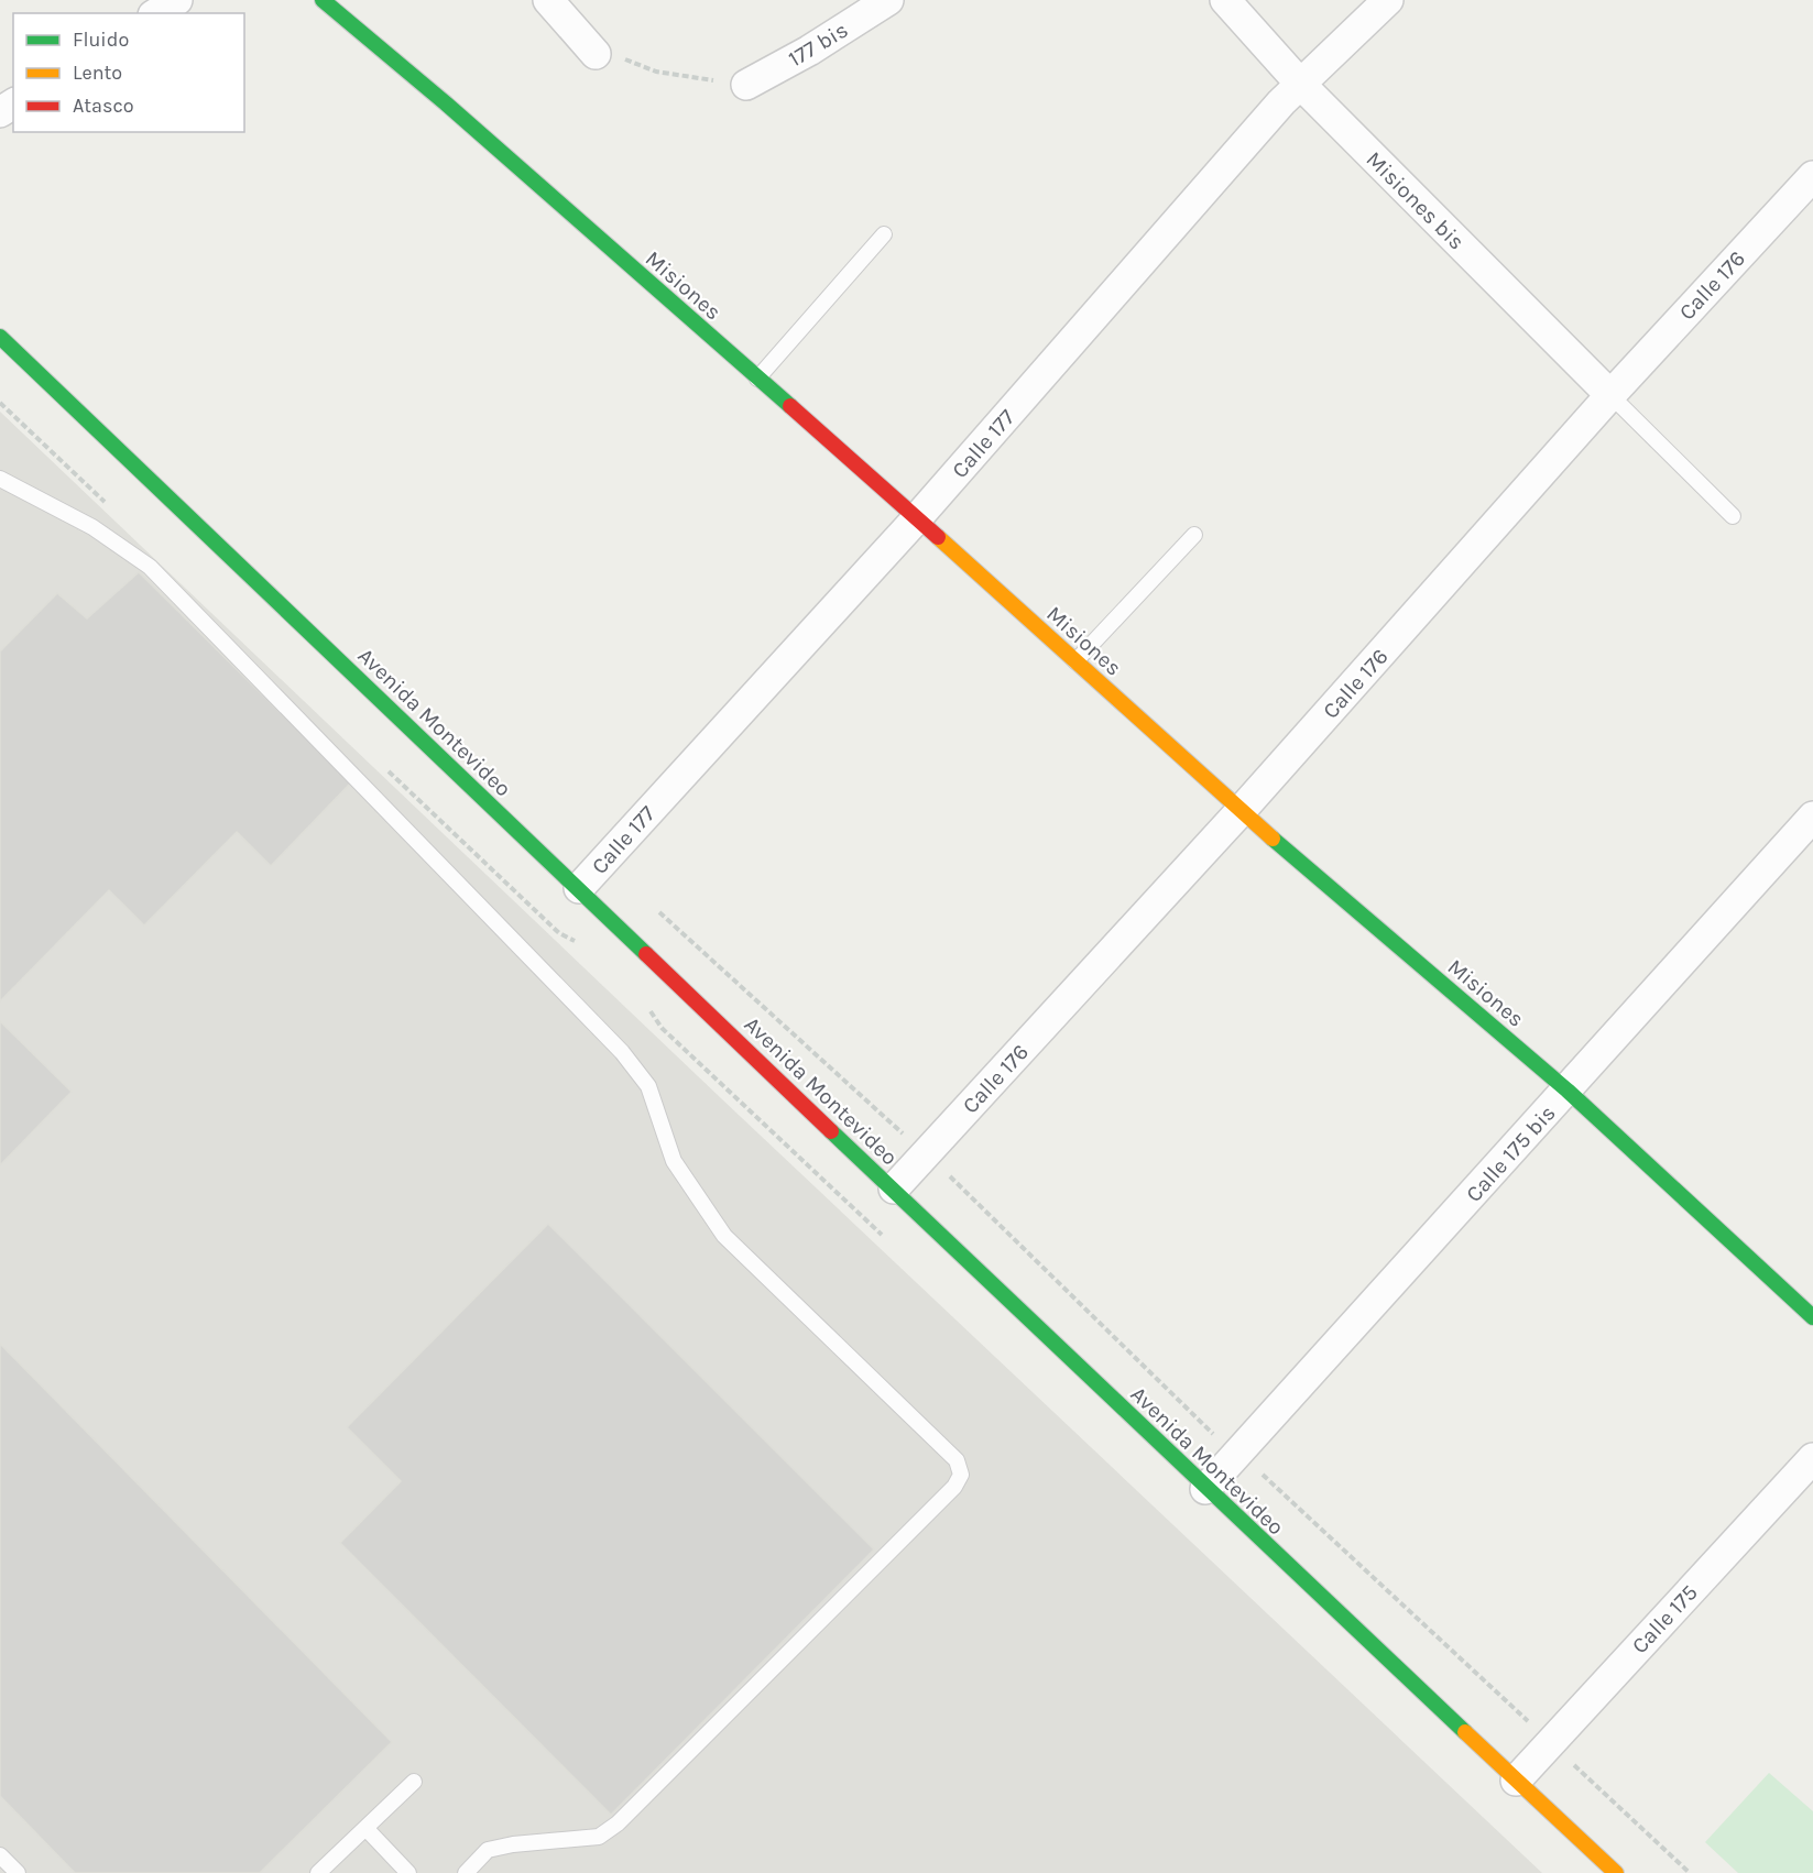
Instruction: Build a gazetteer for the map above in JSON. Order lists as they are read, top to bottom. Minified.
{"streets":{"street":["177 bis","Misiones bis","Misiones","Calle 176","Calle 177","Avenida Montevideo","Calle 175 bis","Calle 175"]},"crossings":[["Misiones bis","Calle 176"],["Misiones bis","Calle 177"],["Misiones","Calle 176"],["Misiones","Calle 177"],["Misiones","Calle 175 bis"],["Calle 176","Avenida Montevideo"],["Calle 177","Avenida Montevideo"],["Avenida Montevideo","Calle 175 bis"],["Avenida Montevideo","Calle 175"]],"legend":["Fluido","Lento","Atasco"]}
